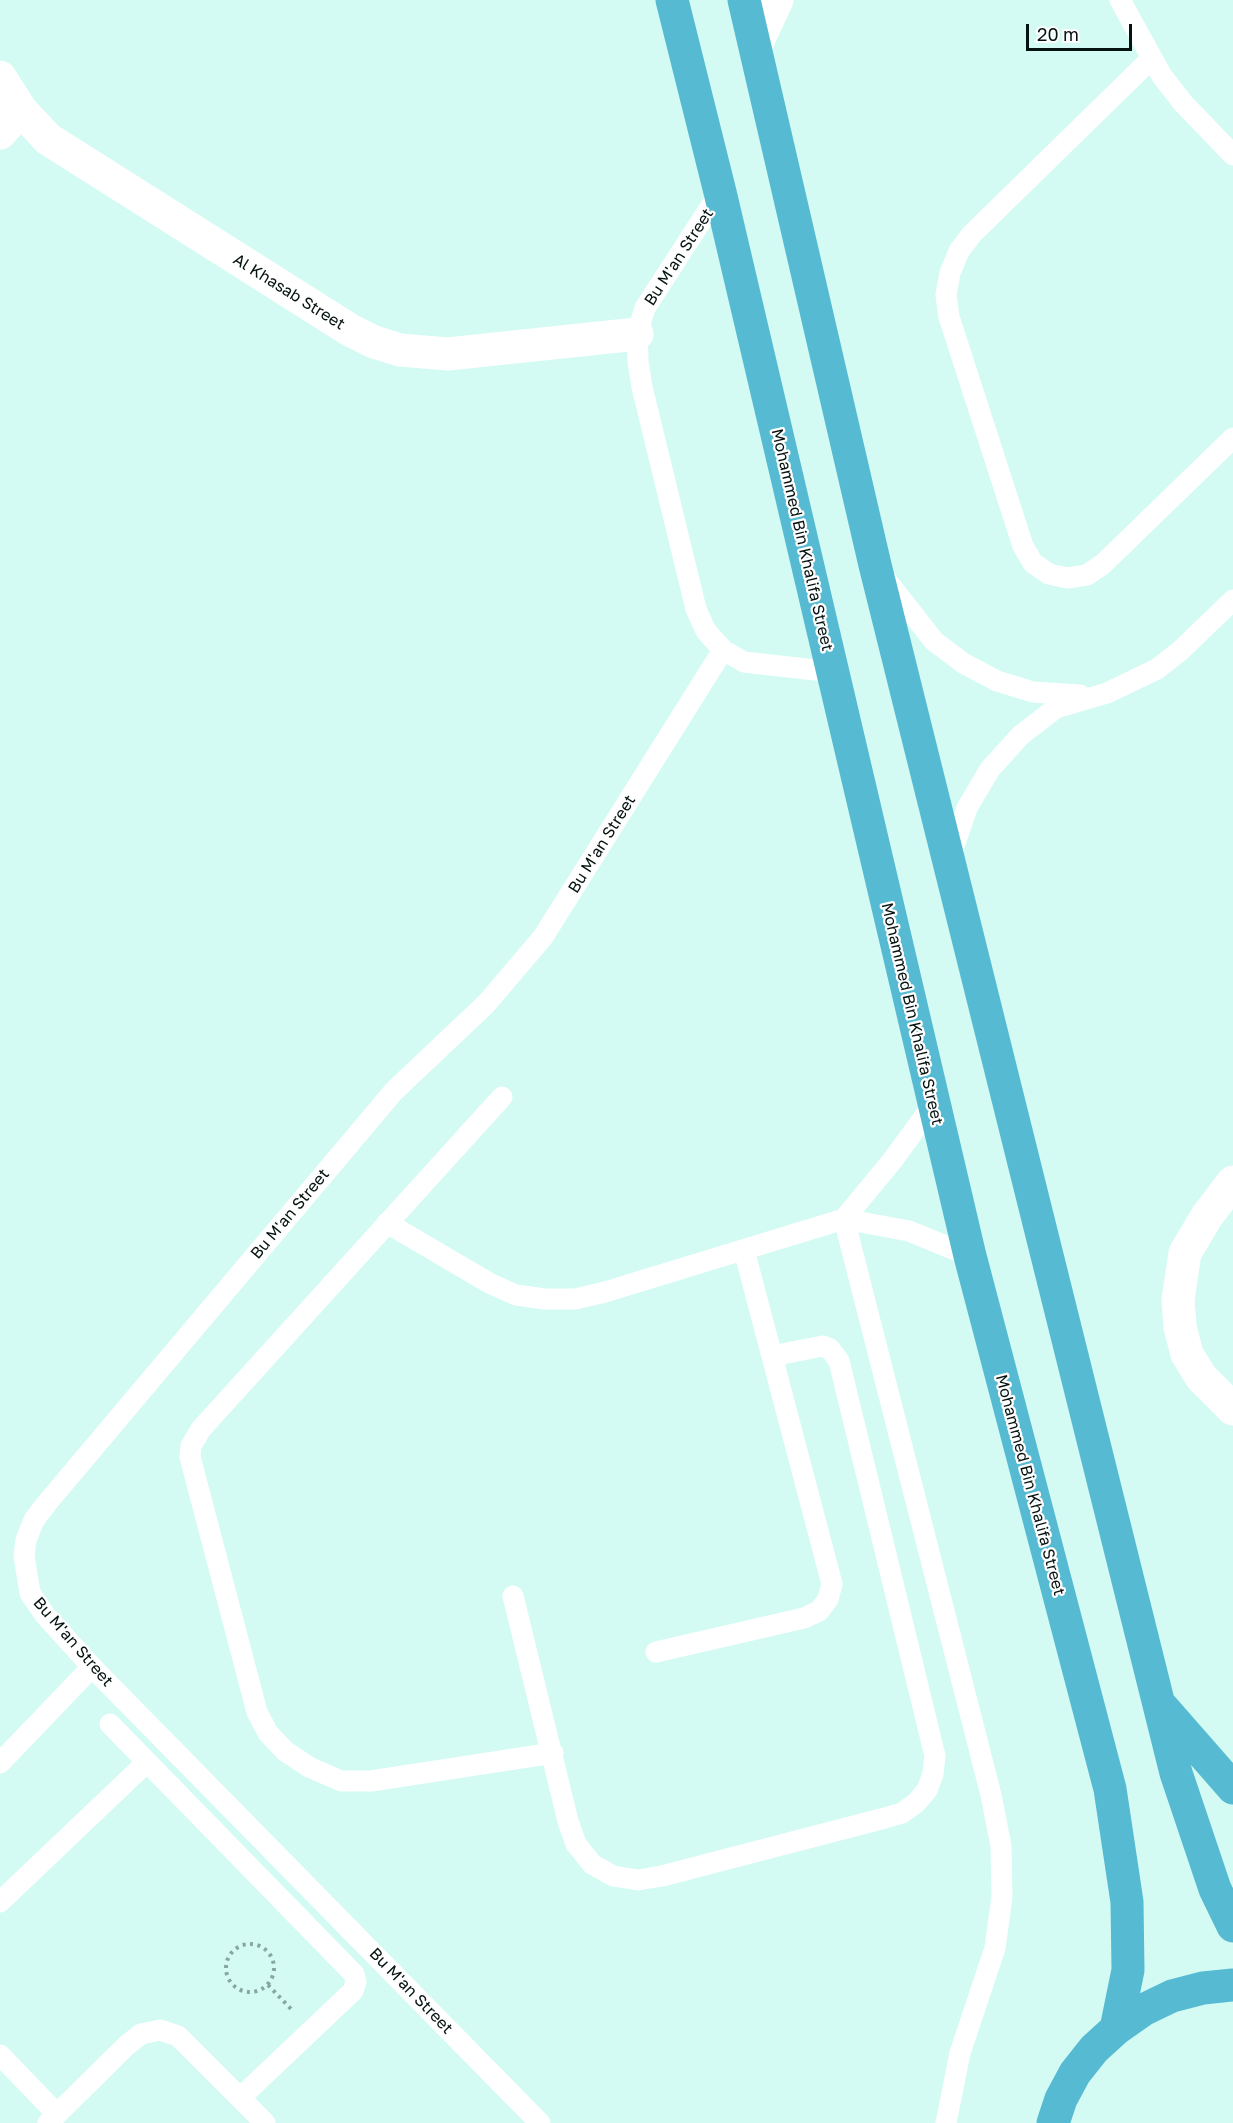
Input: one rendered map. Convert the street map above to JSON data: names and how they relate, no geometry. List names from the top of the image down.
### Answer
{
  "streets": {
    "highway": ["Mohammed Bin Khalifa Street"],
    "street": ["Al Khasab Street"],
    "lane": ["Bu M'an Street"]
  },
  "crossings": [
    ["Bu M'an Street", "Al Khasab Street"],
    ["Bu M'an Street", "Mohammed Bin Khalifa Street"]
  ],
  "scale_bar": "20 m"
}
